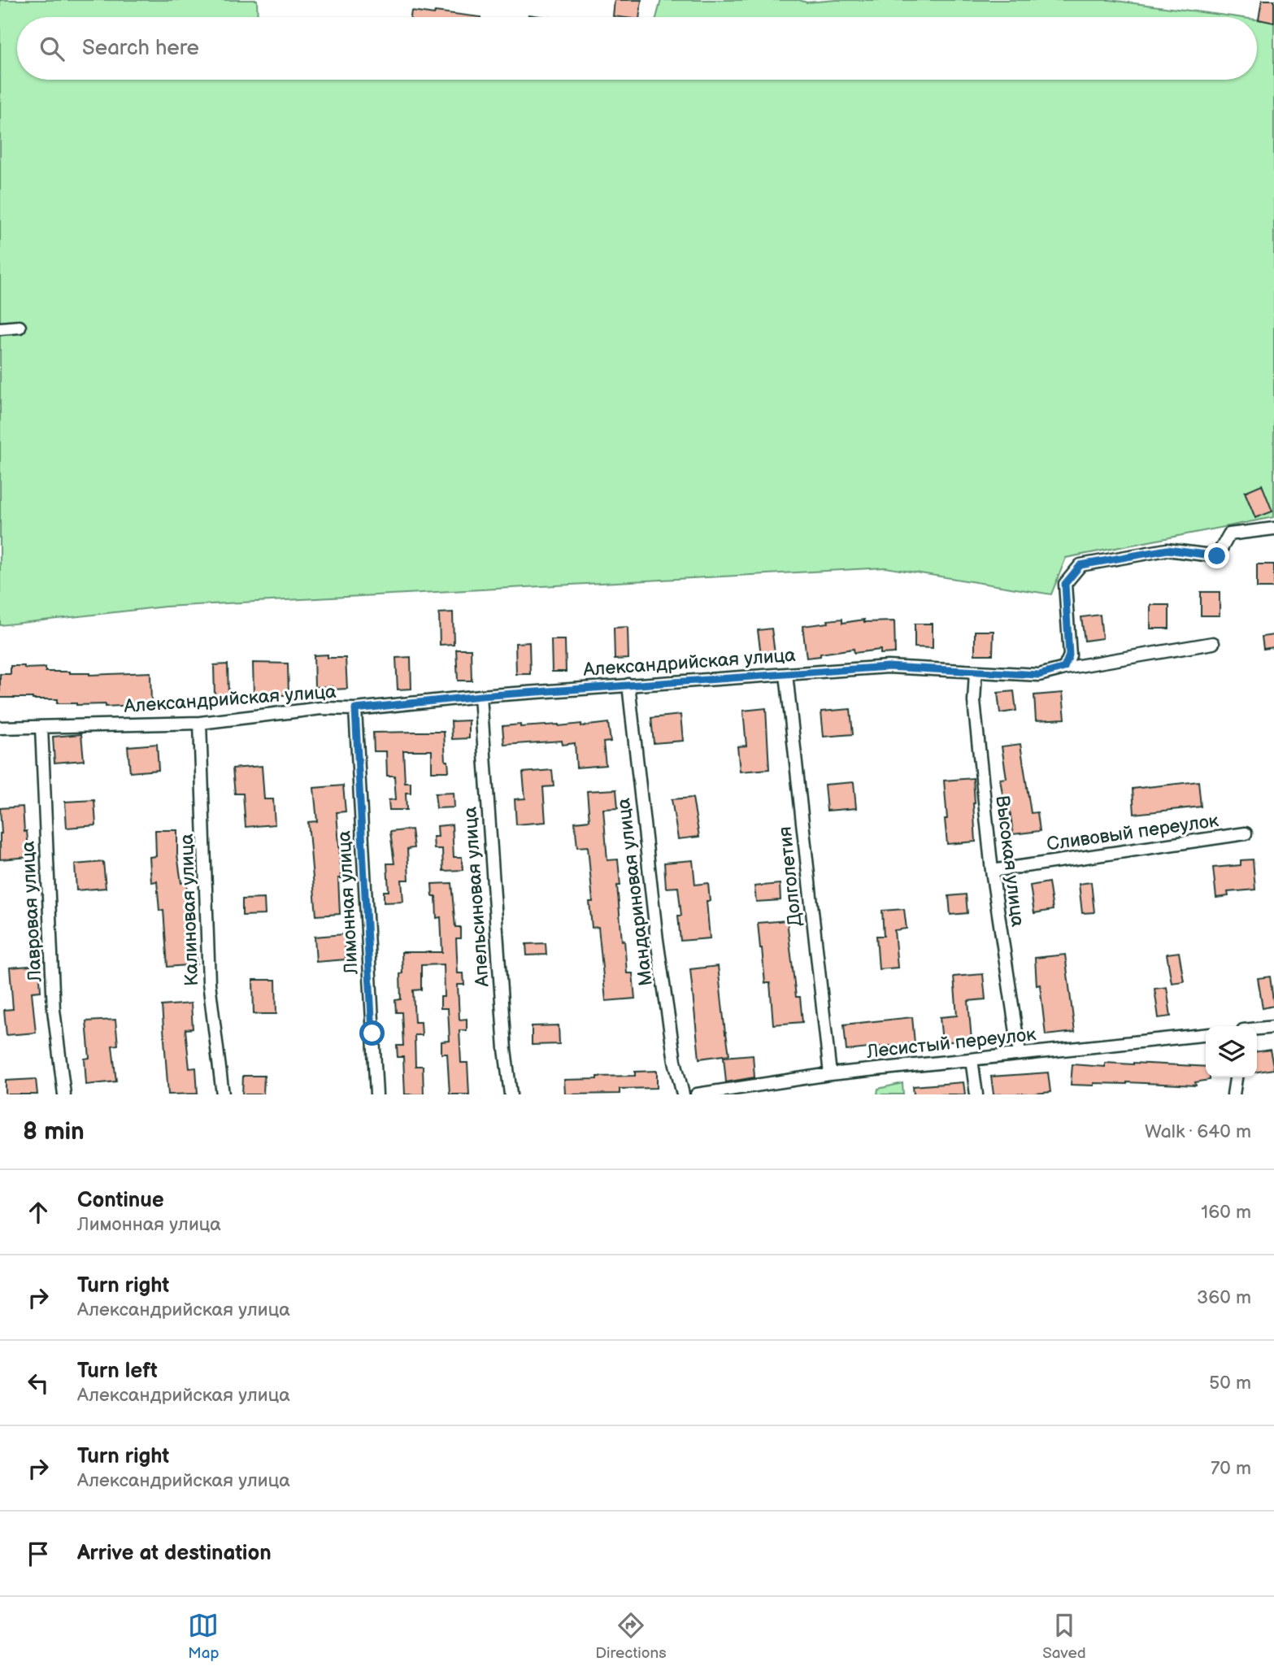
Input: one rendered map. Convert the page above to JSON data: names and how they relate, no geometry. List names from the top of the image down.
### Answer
{
  "streets": {
    "street": [
      "Александрийская улица",
      "Сливовый переулок",
      "Высокая улица",
      "Долголетия",
      "Мандариновая улица",
      "Апельсиновая улица",
      "Лимонная улица",
      "Калиновая улица",
      "Лавровая улица",
      "Лесистый переулок"
    ]
  },
  "crossings": [
    ["Александрийская улица", "Высокая улица"],
    ["Александрийская улица", "Долголетия"],
    ["Александрийская улица", "Мандариновая улица"],
    ["Александрийская улица", "Апельсиновая улица"],
    ["Александрийская улица", "Лимонная улица"],
    ["Александрийская улица", "Калиновая улица"],
    ["Александрийская улица", "Лавровая улица"],
    ["Сливовый переулок", "Высокая улица"],
    ["Высокая улица", "Лесистый переулок"],
    ["Долголетия", "Лесистый переулок"]
  ],
  "page": {
    "search": "Search here",
    "heading": ["8 min", "Walk · 640 m"],
    "list": [
      ["Continue", "Лимонная улица", "160 m"],
      ["Turn right", "Александрийская улица", "360 m"],
      ["Turn left", "Александрийская улица", "50 m"],
      ["Turn right", "Александрийская улица", "70 m"],
      "Arrive at destination"
    ],
    "nav": ["Map", "Directions", "Saved"]
  }
}
